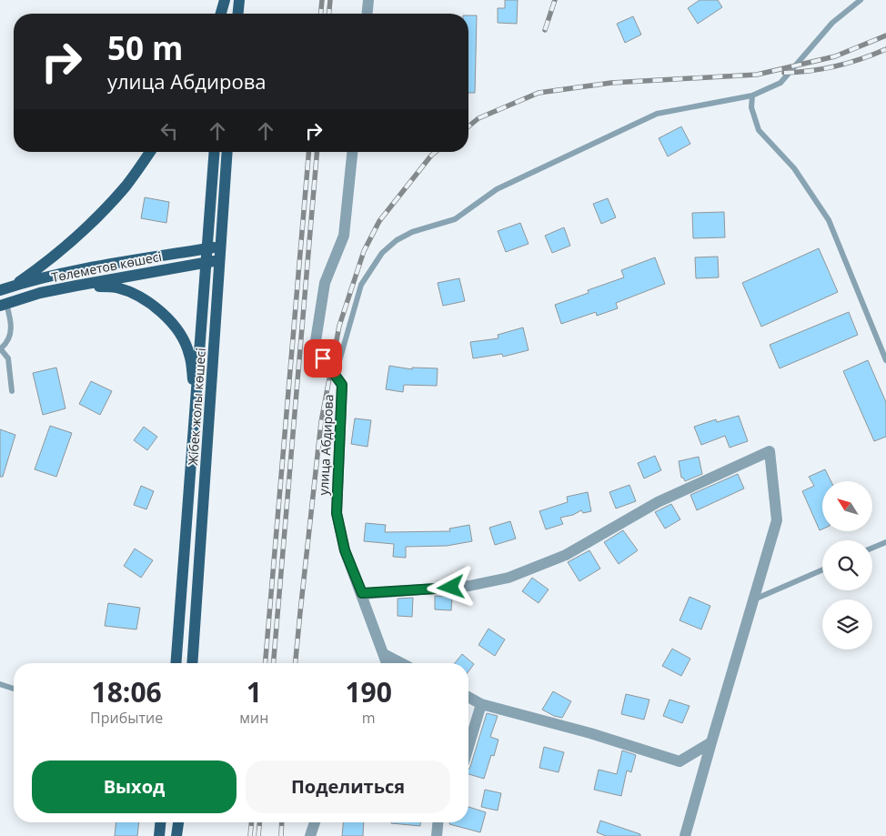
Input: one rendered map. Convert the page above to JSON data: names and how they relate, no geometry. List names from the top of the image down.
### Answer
{
  "streets": {
    "main road": ["Төлеметов көшесі", "Жібек жолы көшесі"],
    "street": ["улица Абдирова"]
  },
  "crossings": [
    ["Төлеметов көшесі", "Жібек жолы көшесі"]
  ],
  "north": "top left",
  "page": {
    "turn": ["50 m", "улица Абдирова"],
    "eta": [
      "18:06",
      "Прибытие",
      "1",
      "мин",
      "190",
      "m"
    ],
    "buttons": ["Выход", "Поделиться"]
  }
}
